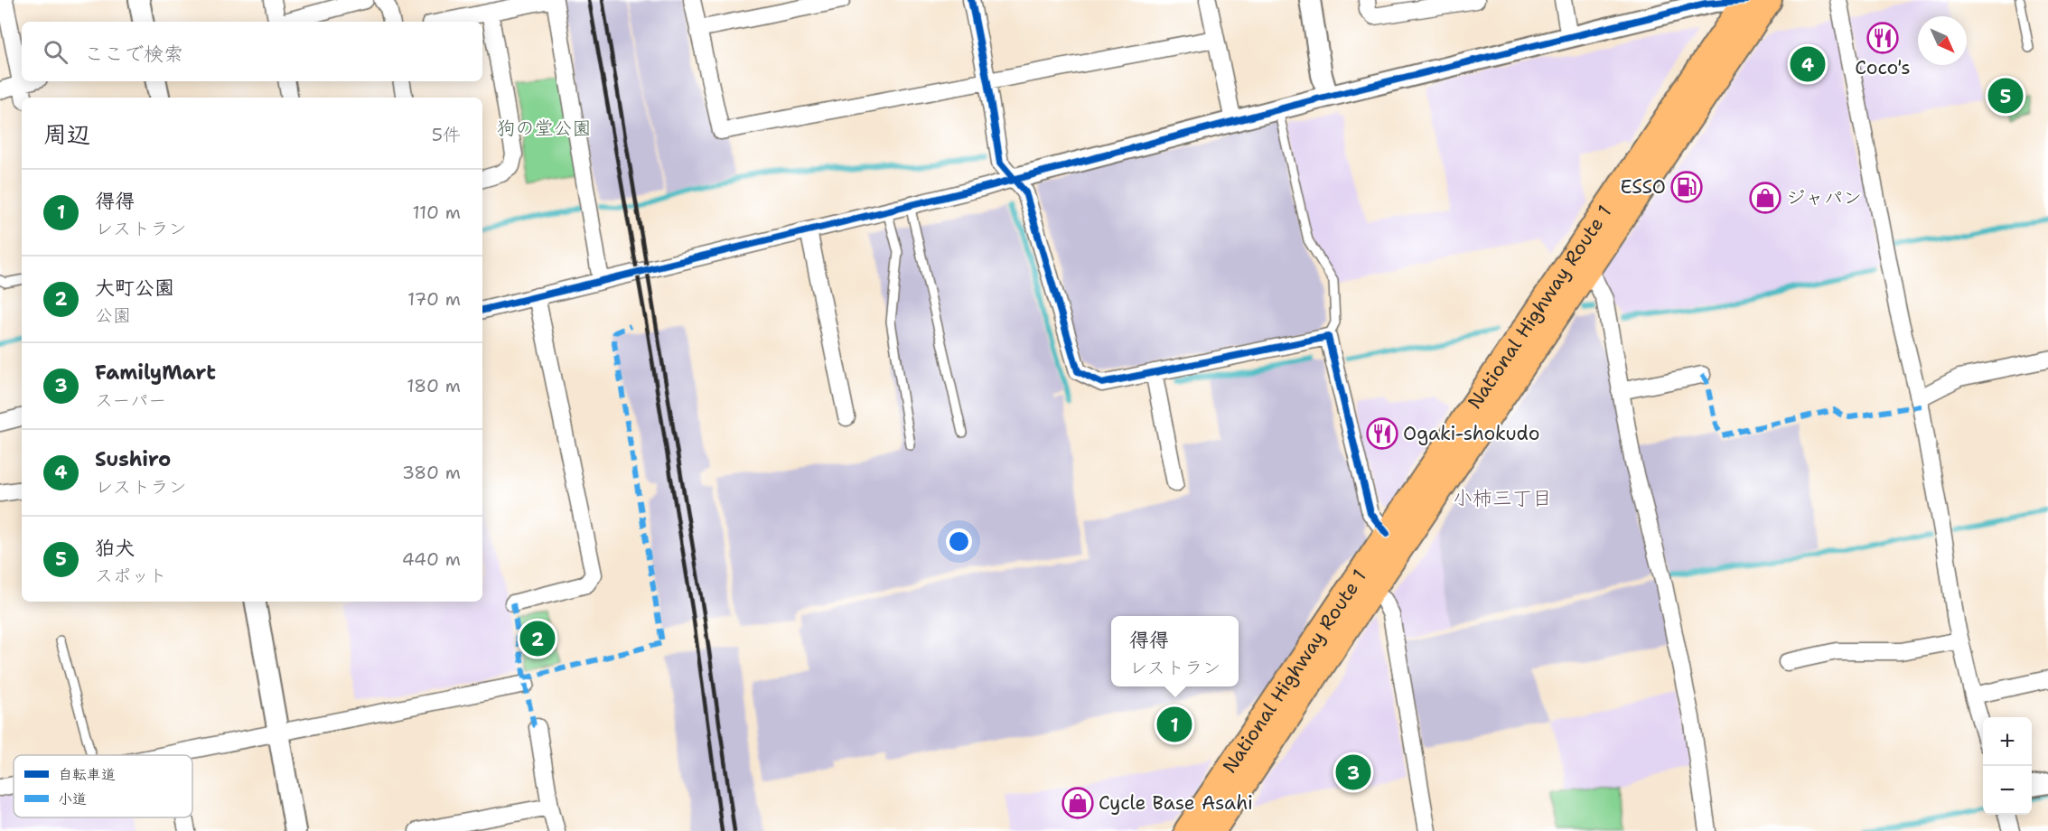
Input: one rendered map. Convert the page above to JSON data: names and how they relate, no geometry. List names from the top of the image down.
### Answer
{
  "streets": {
    "highway": ["National Highway Route 1"]
  },
  "districts": ["小柿三丁目"],
  "parks": ["狗の堂公園"],
  "places": {
    "restaurant": ["Coco's", "Ogaki-shokudo"],
    "fuel station": ["ESSO"],
    "shop": ["ジャパン", "Cycle Base Asahi"]
  },
  "legend": ["自転車道", "小道"],
  "north": "bottom right",
  "page": {
    "search": "ここで検索",
    "pins": [
      "4",
      "5",
      "2",
      "1",
      "3"
    ],
    "heading": ["周辺", "5件"],
    "list": [
      {
        "mark": "1",
        "name": "得得",
        "note": "レストラン",
        "value": "110 m"
      },
      {
        "mark": "2",
        "name": "大町公園",
        "note": "公園",
        "value": "170 m"
      },
      {
        "mark": "3",
        "name": "FamilyMart",
        "note": "スーパー",
        "value": "180 m"
      },
      {
        "mark": "4",
        "name": "Sushiro",
        "note": "レストラン",
        "value": "380 m"
      },
      {
        "mark": "5",
        "name": "狛犬",
        "note": "スポット",
        "value": "440 m"
      }
    ],
    "popup": ["得得", "レストラン"],
    "map_buttons": ["+", "−"]
  }
}
